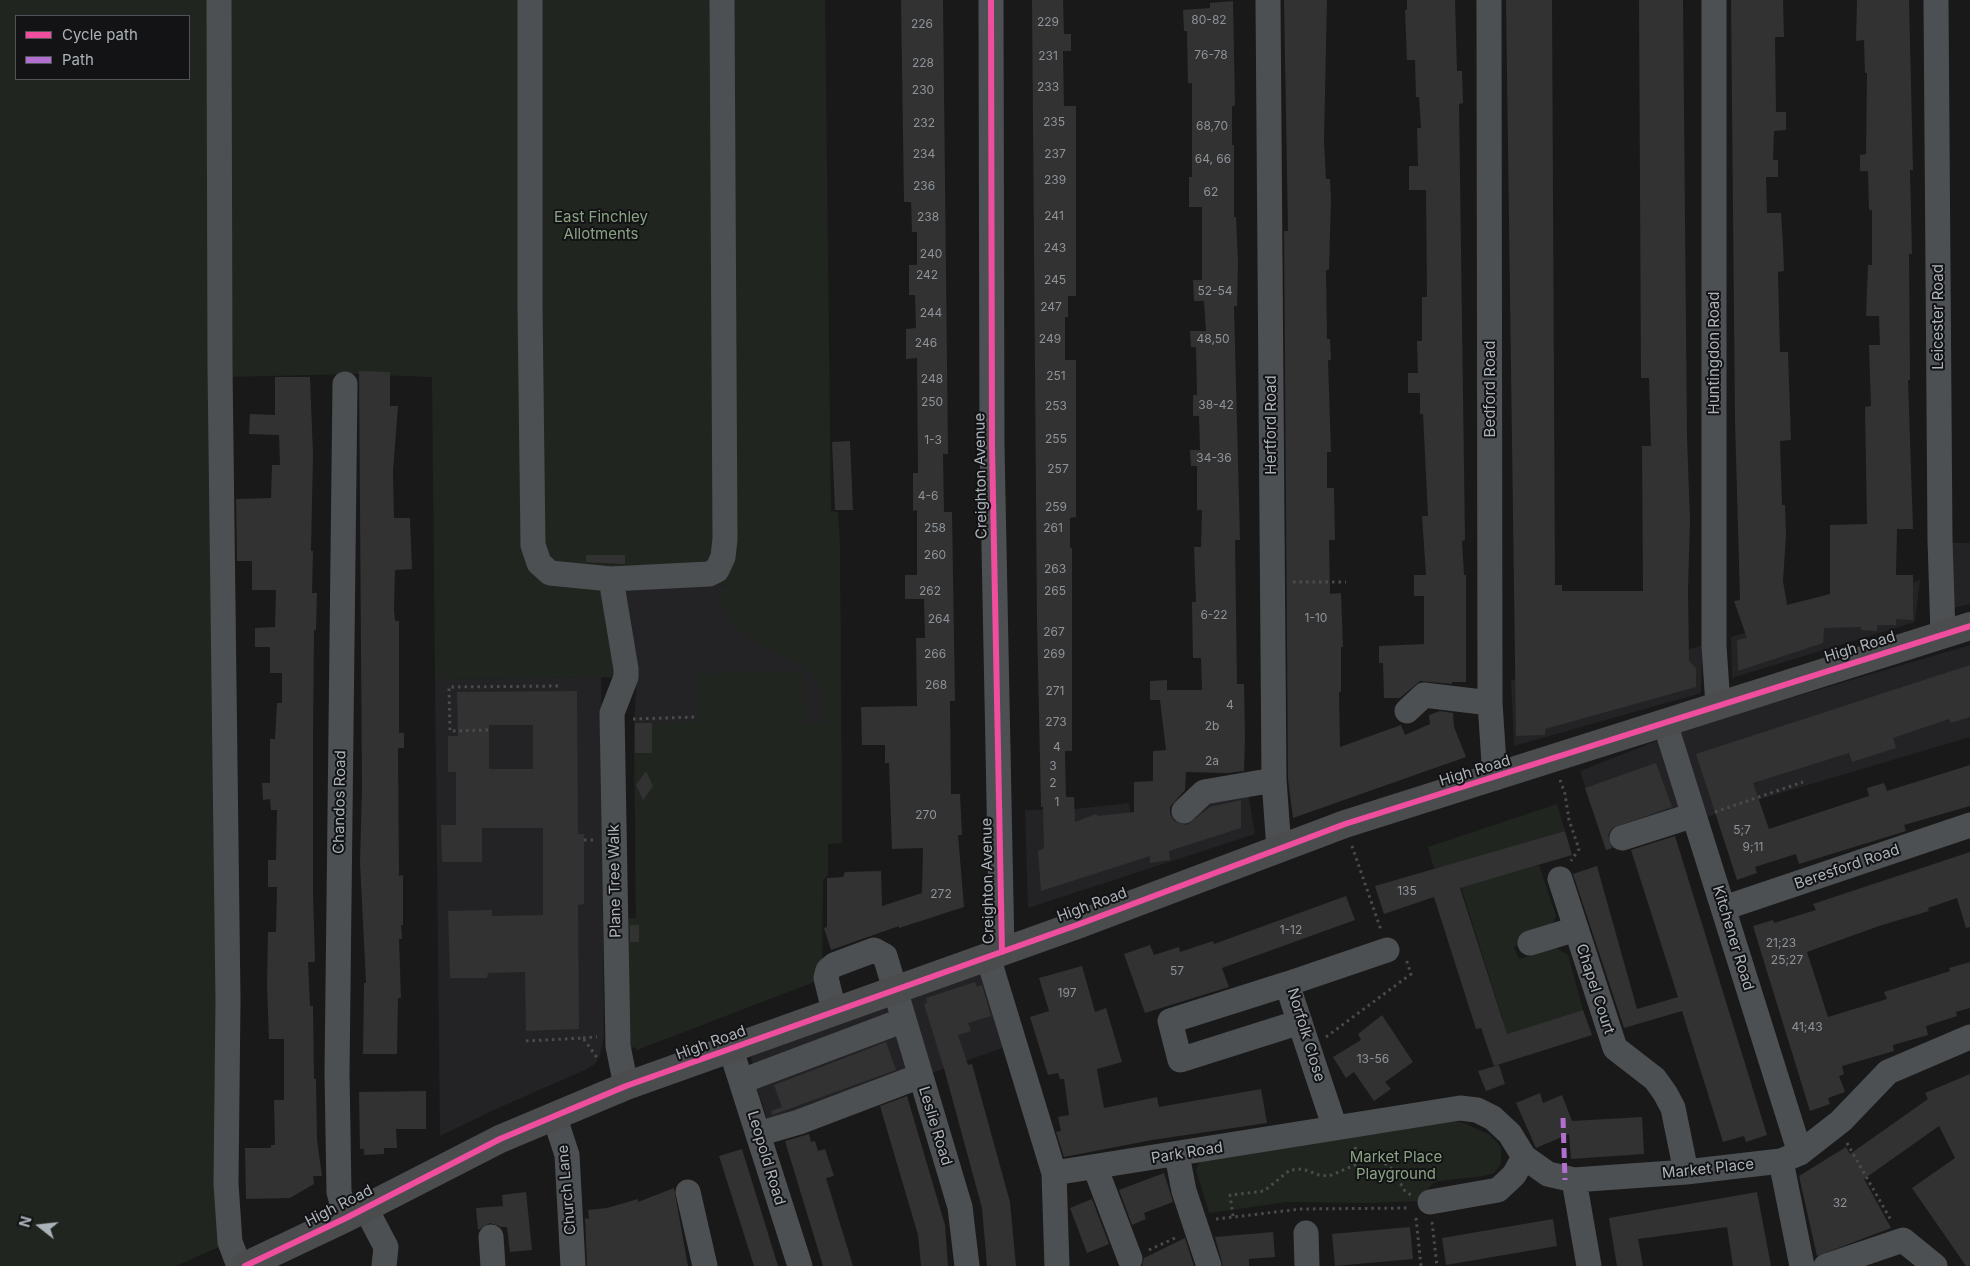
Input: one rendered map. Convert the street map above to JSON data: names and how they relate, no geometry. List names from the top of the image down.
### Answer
{
  "streets": {
    "main road": ["High Road"],
    "street": [
      "Leicester Road",
      "Huntingdon Road",
      "Bedford Road",
      "Hertford Road",
      "Creighton Avenue",
      "Chandos Road",
      "Beresford Road",
      "Plane Tree Walk",
      "Kitchener Road",
      "Chapel Court",
      "Norfolk Close",
      "Leslie Road",
      "Park Road",
      "Leopold Road",
      "Market Place",
      "Church Lane"
    ]
  },
  "crossings": [
    ["Leicester Road", "High Road"],
    ["Huntingdon Road", "High Road"],
    ["Bedford Road", "High Road"],
    ["Hertford Road", "High Road"],
    ["Creighton Avenue", "High Road"],
    ["High Road", "Chandos Road"],
    ["High Road", "Plane Tree Walk"],
    ["High Road", "Kitchener Road"],
    ["High Road", "Leslie Road"],
    ["High Road", "Leopold Road"],
    ["High Road", "Church Lane"],
    ["Beresford Road", "Kitchener Road"],
    ["Kitchener Road", "Market Place"],
    ["Chapel Court", "Market Place"],
    ["Norfolk Close", "Park Road"],
    ["Park Road", "Market Place"]
  ],
  "parks": ["East Finchley Allotments", "Market Place Playground"],
  "house_numbers": [
    "80-82",
    "229",
    "226",
    "76-78",
    "231",
    "228",
    "233",
    "230",
    "235",
    "232",
    "68,70",
    "234",
    "237",
    "64, 66",
    "239",
    "236",
    "62",
    "241",
    "238",
    "243",
    "240",
    "242",
    "245",
    "52-54",
    "247",
    "244",
    "249",
    "48,50",
    "246",
    "251",
    "248",
    "250",
    "38-42",
    "253",
    "255",
    "1-3",
    "34-36",
    "257",
    "4-6",
    "259",
    "258",
    "261",
    "260",
    "263",
    "262",
    "265",
    "6-22",
    "1-10",
    "264",
    "267",
    "266",
    "269",
    "268",
    "271",
    "4",
    "273",
    "2b",
    "4",
    "2a",
    "3",
    "2",
    "1",
    "270",
    "5;7",
    "9;11",
    "135",
    "272",
    "1-12",
    "21;23",
    "25;27",
    "57",
    "197",
    "41;43",
    "13-56",
    "32"
  ],
  "legend": ["Cycle path", "Path"],
  "north": "left"
}
